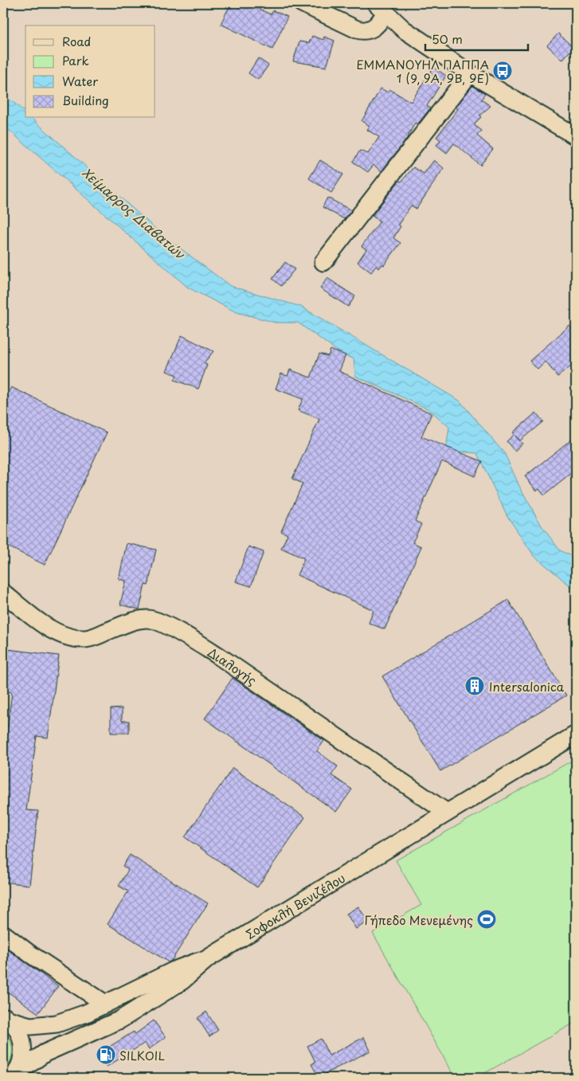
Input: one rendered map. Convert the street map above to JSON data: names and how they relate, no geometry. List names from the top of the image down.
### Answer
{
  "streets": {
    "street": ["Διαλογής", "Σοφοκλή Βενιζέλου"]
  },
  "crossings": [
    ["Διαλογής", "Σοφοκλή Βενιζέλου"]
  ],
  "water": ["Χείμαρρος Διαβατών"],
  "places": {
    "bus stop": ["ΕΜΜΑΝΟΥΗΛ ΠΑΠΠΑ 1 (9, 9Α, 9Β, 9Ε)"],
    "building": ["Intersalonica"],
    "sports": ["Γήπεδο Μενεμένης"],
    "fuel station": ["SILKOIL"]
  },
  "legend": [
    "Road",
    "Park",
    "Water",
    "Building"
  ],
  "scale_bar": "50 m"
}
